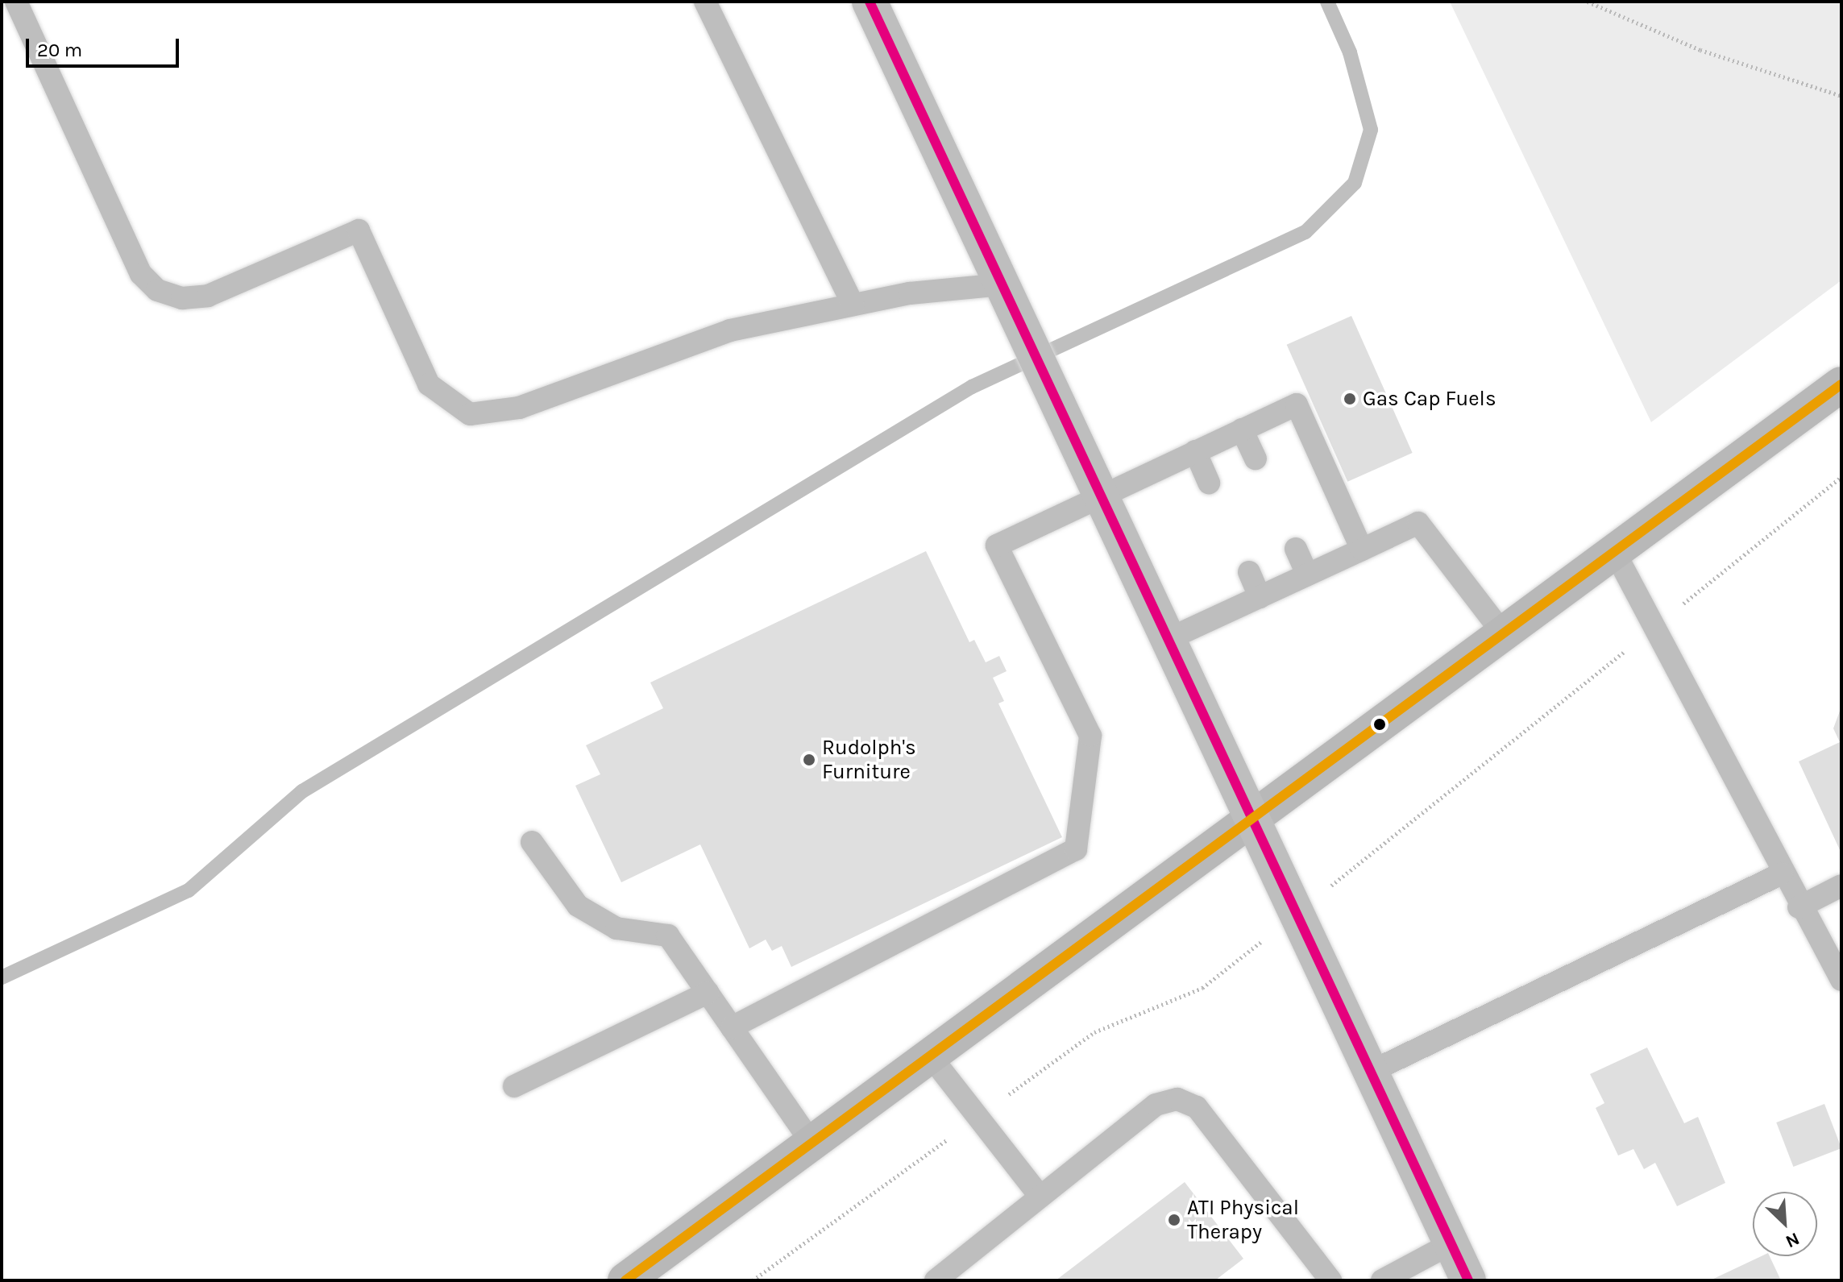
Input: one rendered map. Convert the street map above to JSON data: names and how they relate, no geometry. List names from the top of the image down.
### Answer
{
  "places": ["Gas Cap Fuels", "Rudolph's Furniture", "ATI Physical Therapy"],
  "scale_bar": "20 m",
  "north": "bottom right"
}
